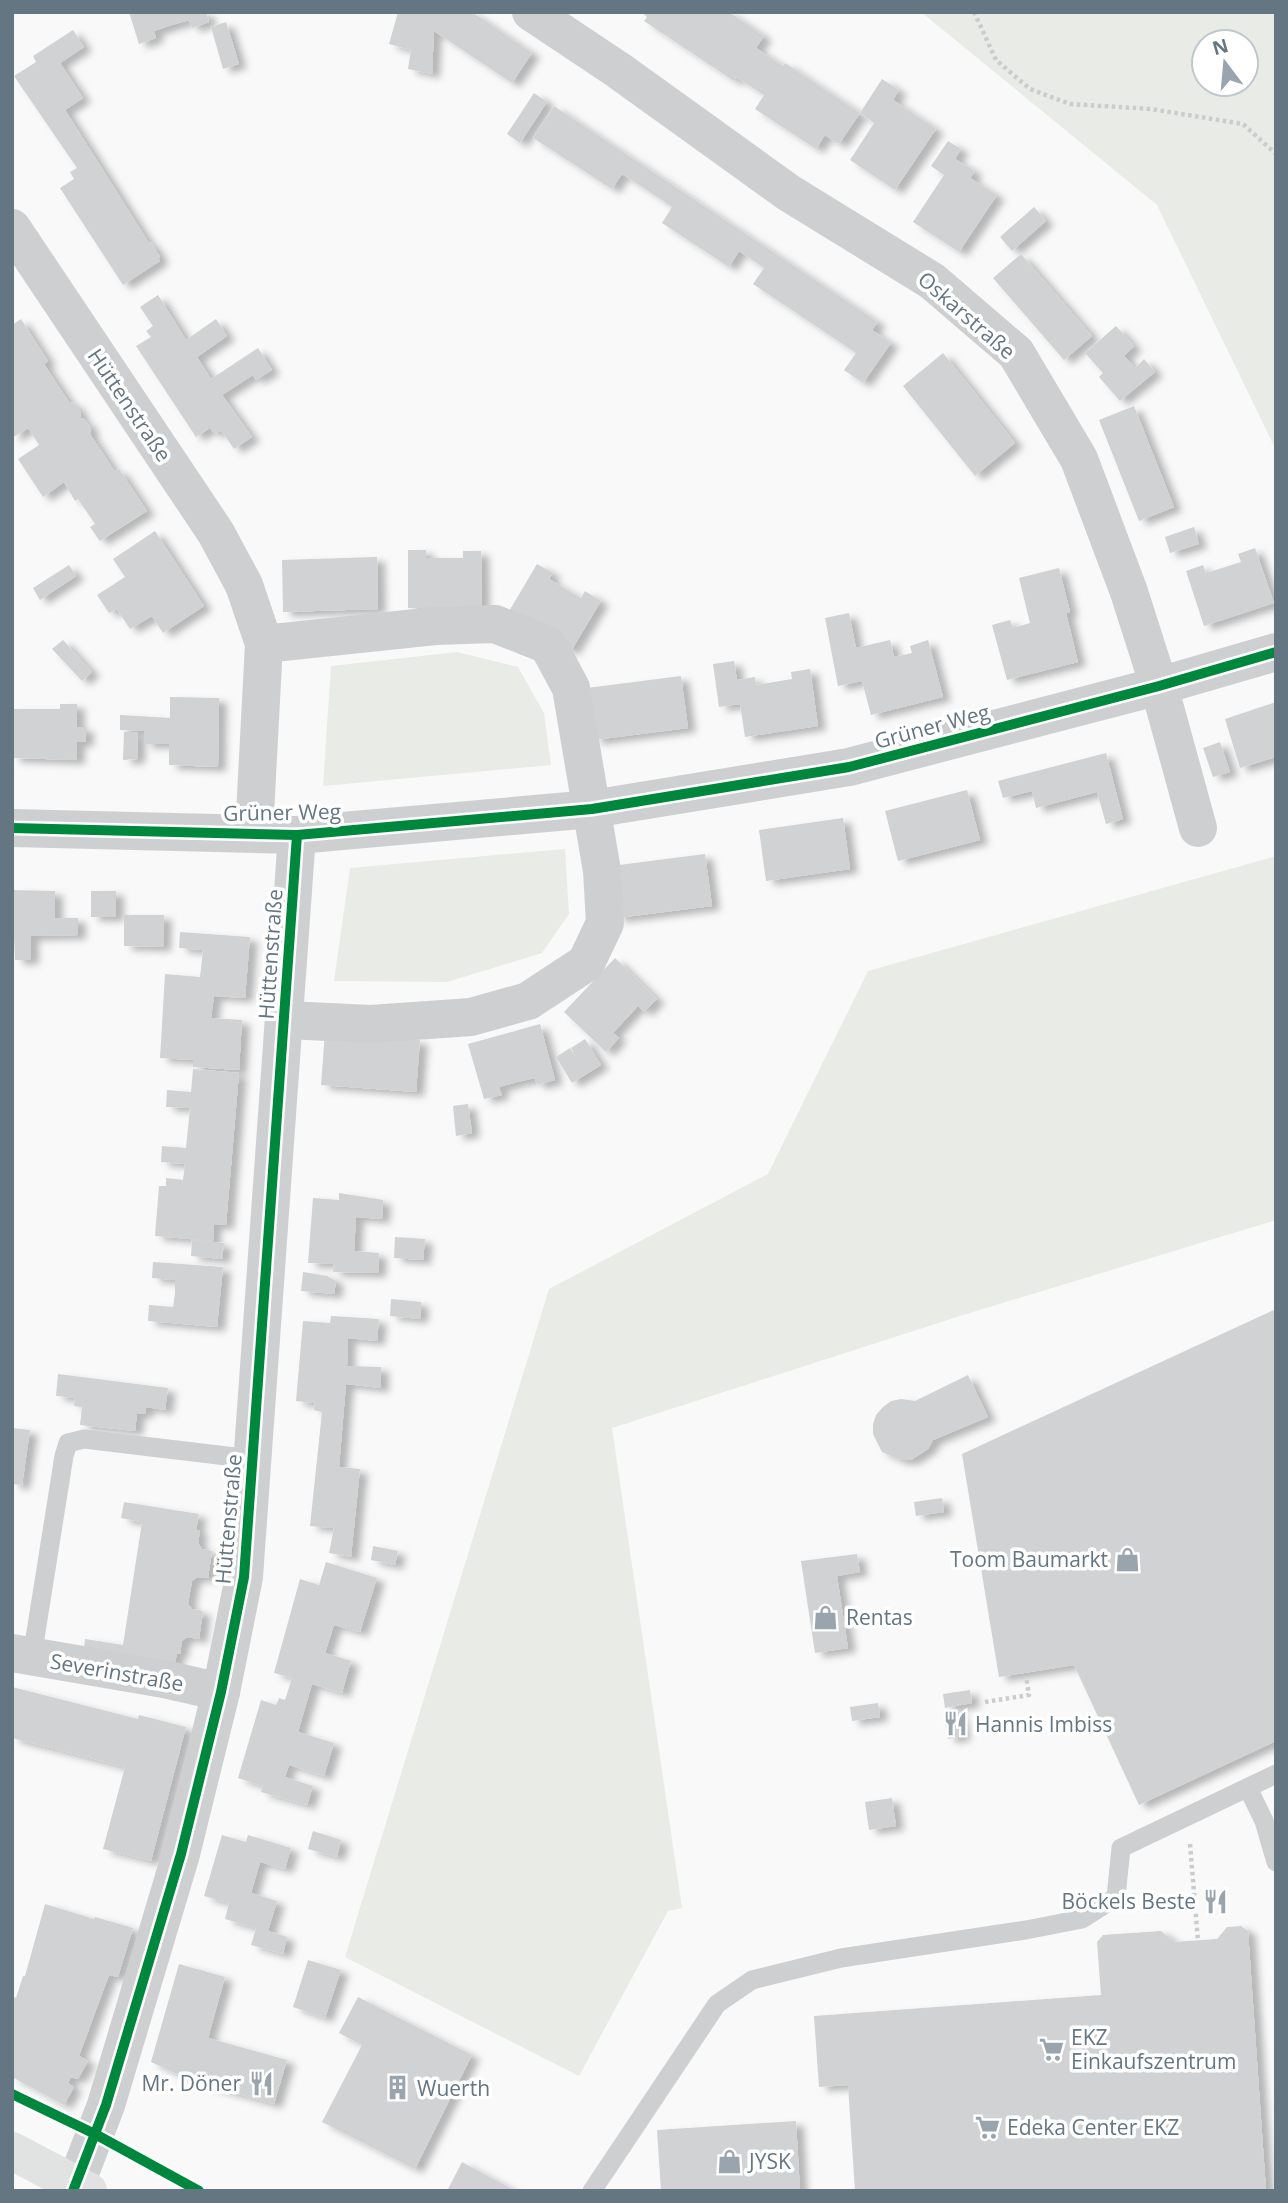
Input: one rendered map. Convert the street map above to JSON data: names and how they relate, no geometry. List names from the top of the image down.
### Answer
{
  "streets": {
    "street": [
      "Oskarstraße",
      "Hüttenstraße",
      "Grüner Weg",
      "Severinstraße"
    ]
  },
  "crossings": [
    ["Oskarstraße", "Grüner Weg"],
    ["Hüttenstraße", "Grüner Weg"],
    ["Hüttenstraße", "Severinstraße"]
  ],
  "places": {
    "shop": ["Toom Baumarkt", "Rentas", "JYSK"],
    "restaurant": ["Hannis Imbiss", "Böckels Beste", "Mr. Döner"],
    "supermarket": ["EKZ Einkaufszentrum", "Edeka Center EKZ"],
    "building": ["Wuerth"]
  },
  "north": "top"
}
